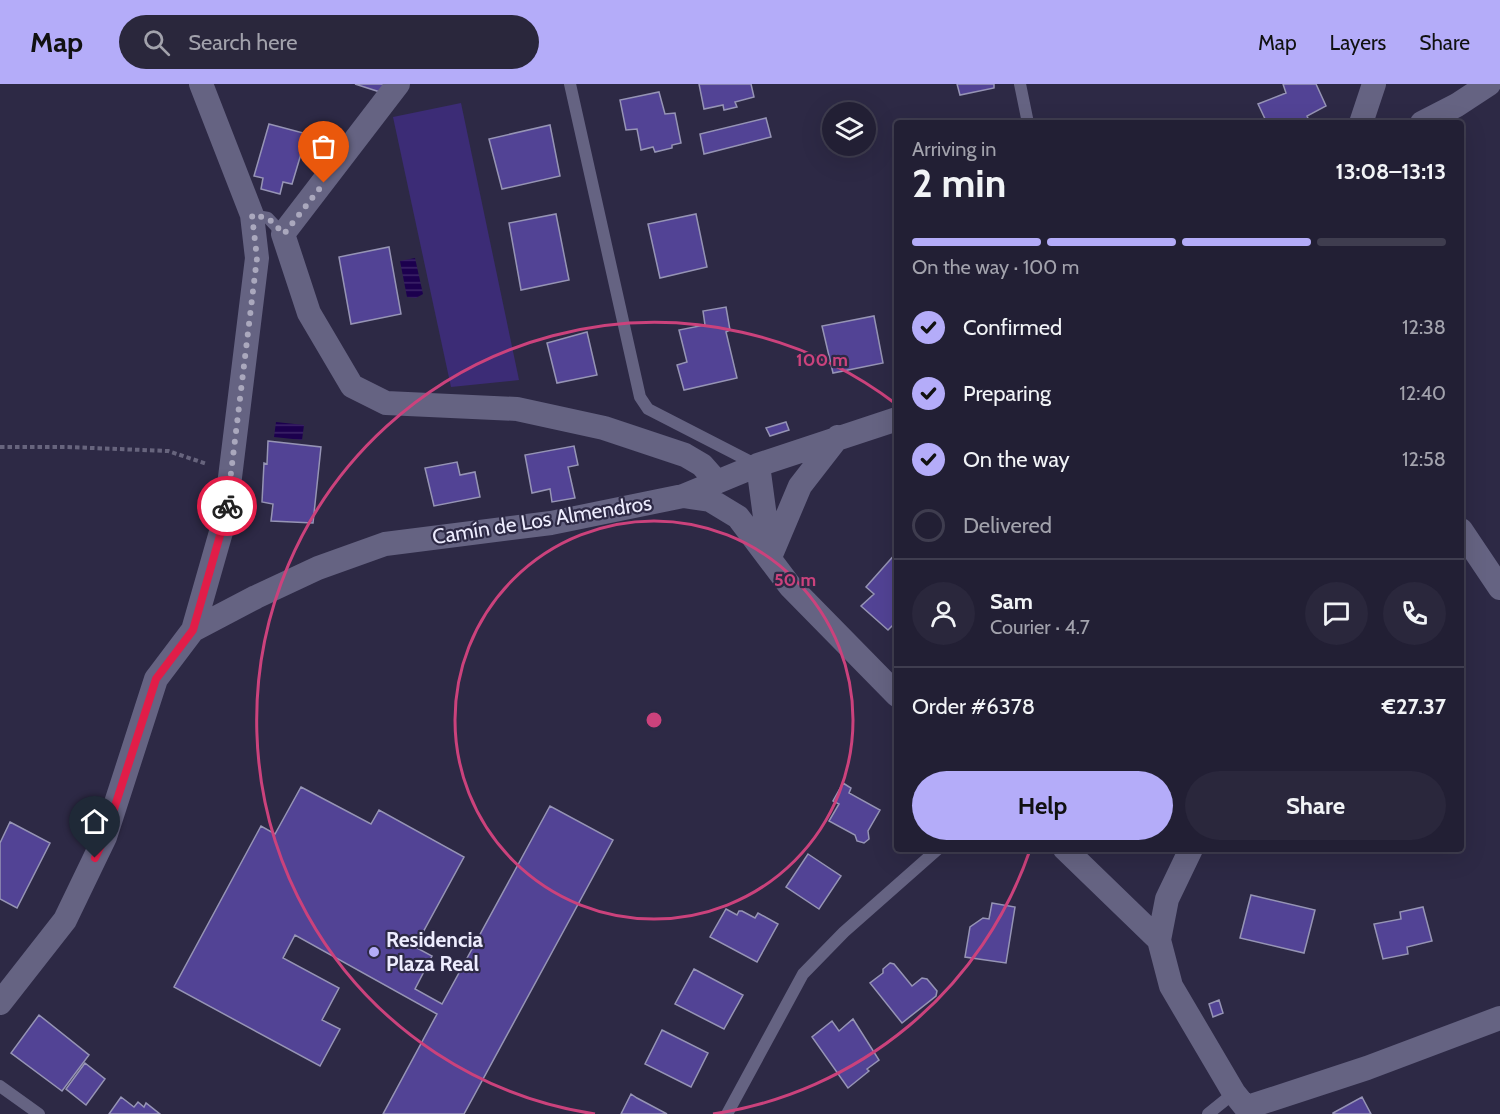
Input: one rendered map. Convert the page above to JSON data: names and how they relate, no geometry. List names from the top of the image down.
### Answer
{
  "streets": {
    "street": ["Camín de Los Almendros"]
  },
  "places": ["Residencia Plaza Real"],
  "page": {
    "header": "Map",
    "search": "Search here",
    "nav": ["Map", "Layers", "Share"],
    "heading": ["2 min", "Arriving in", "13:08–13:13"],
    "panel": [
      "Sam",
      "Courier · 4.7",
      "Order #6378",
      "€27.37"
    ],
    "bar": "On the way · 100 m",
    "list": [
      ["Confirmed", "12:38"],
      ["Preparing", "12:40"],
      ["On the way", "12:58"],
      "Delivered"
    ],
    "buttons": ["Help", "Share"]
  },
  "rings": ["100 m", "50 m"]
}
